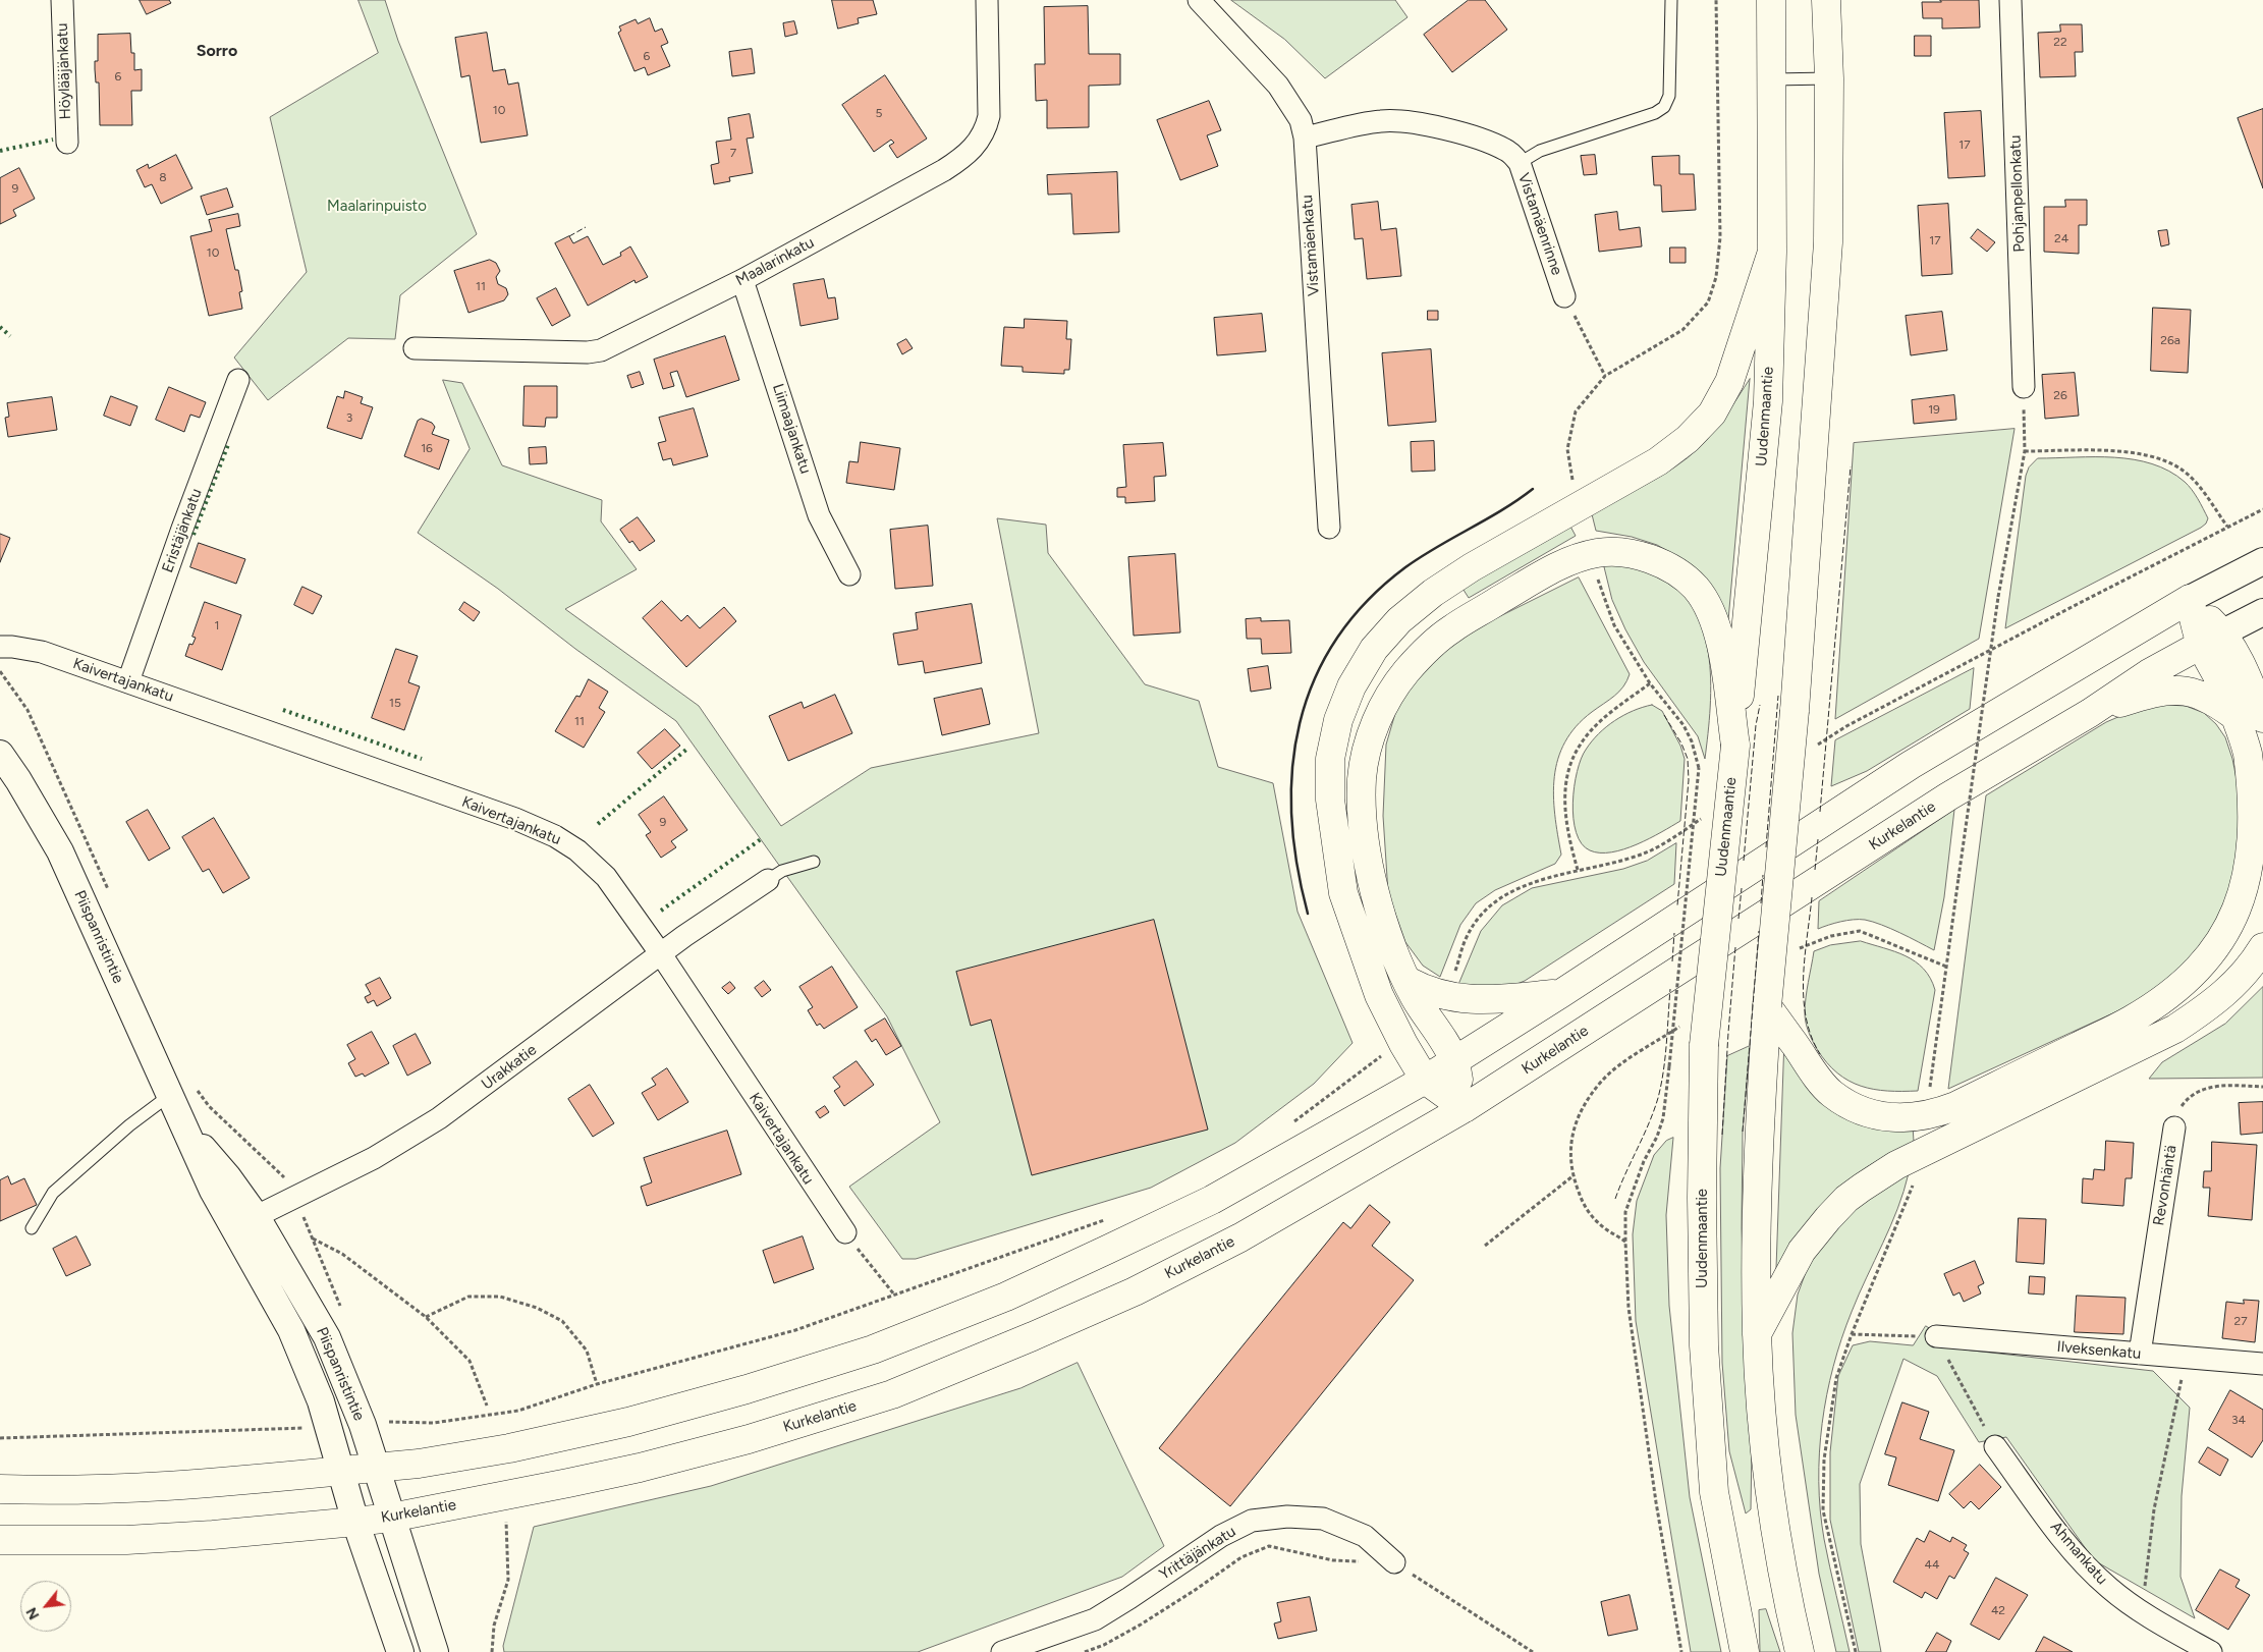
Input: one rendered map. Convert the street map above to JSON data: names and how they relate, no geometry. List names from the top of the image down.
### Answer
{
  "streets": {
    "main road": ["Uudenmaantie", "Kurkelantie"],
    "street": [
      "Höylääjänkatu",
      "Pohjanpellonkatu",
      "Vistamäenrinne",
      "Vistamäenkatu",
      "Maalarinkatu",
      "Liimaajankatu",
      "Eristäjänkatu",
      "Kaivertajankatu",
      "Piispanristintie",
      "Urakkatie",
      "Revonhäntä",
      "Ilveksenkatu",
      "Yrittäjänkatu",
      "Ahmankatu"
    ]
  },
  "crossings": [
    ["Vistamäenrinne", "Vistamäenkatu"],
    ["Maalarinkatu", "Liimaajankatu"],
    ["Eristäjänkatu", "Kaivertajankatu"],
    ["Kaivertajankatu", "Urakkatie"],
    ["Kurkelantie", "Piispanristintie"],
    ["Piispanristintie", "Urakkatie"],
    ["Revonhäntä", "Ilveksenkatu"]
  ],
  "districts": ["Sorro"],
  "parks": ["Maalarinpuisto"],
  "house_numbers": [
    "22",
    "6",
    "6",
    "10",
    "5",
    "17",
    "7",
    "8",
    "9",
    "24",
    "17",
    "10",
    "11",
    "26a",
    "26",
    "19",
    "3",
    "16",
    "1",
    "15",
    "11",
    "9",
    "27",
    "34",
    "44",
    "42"
  ],
  "north": "bottom left"
}
